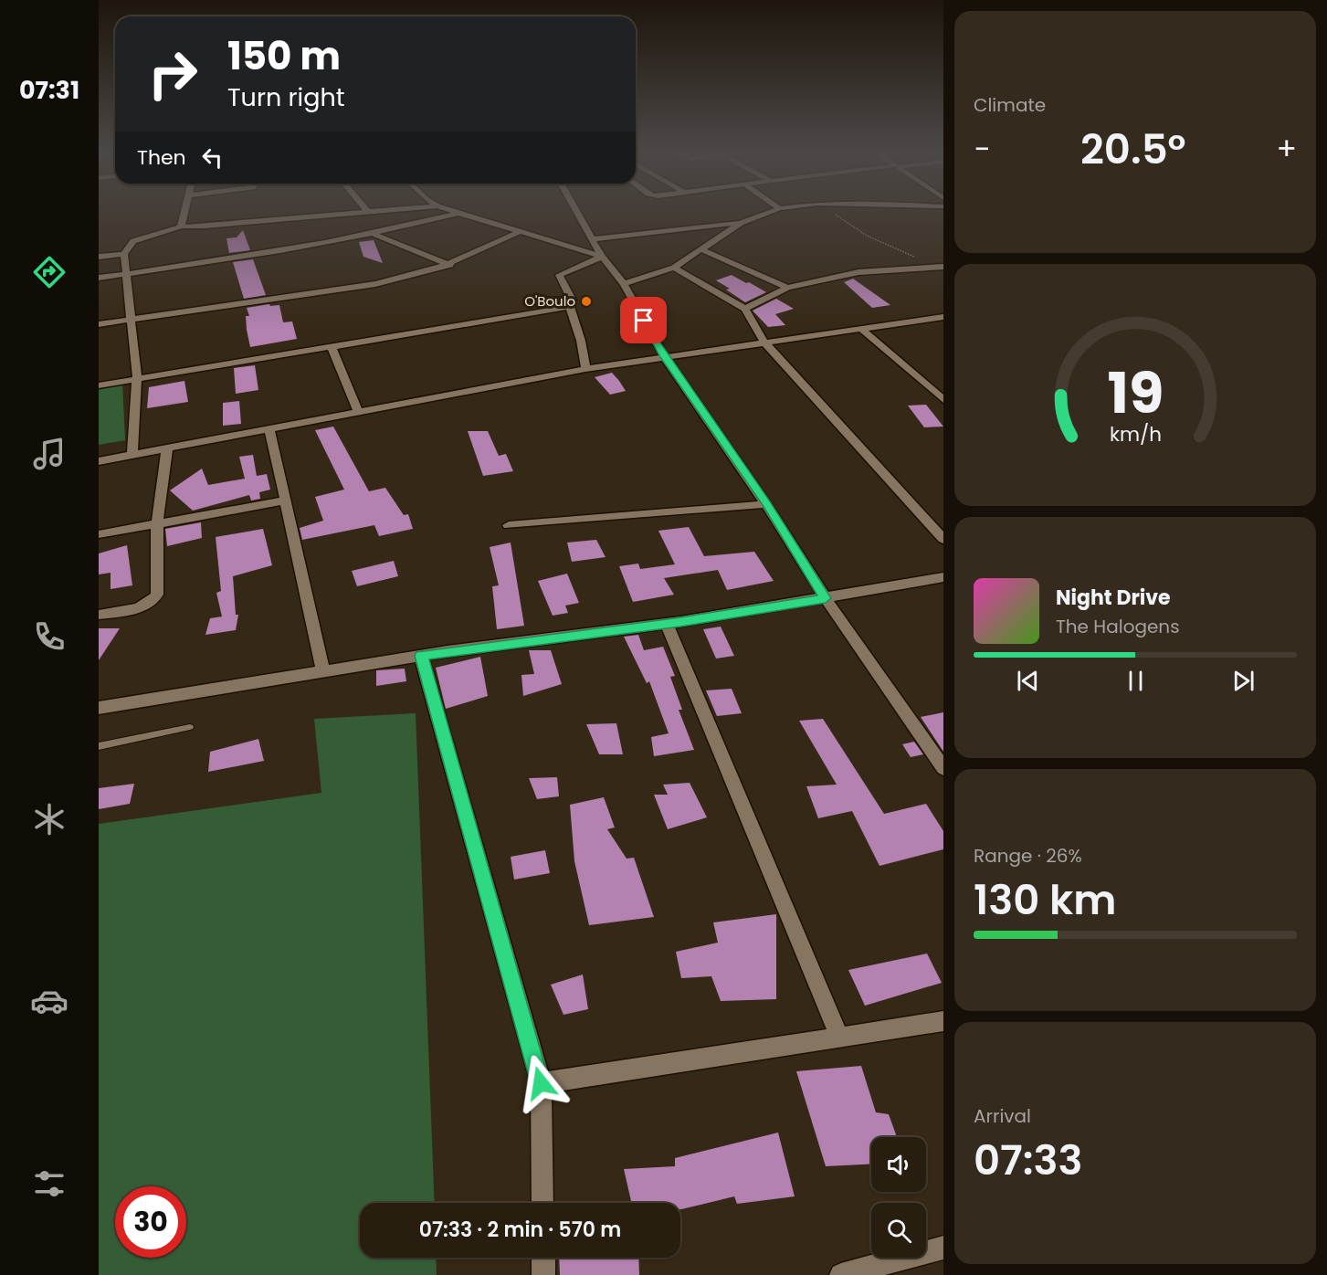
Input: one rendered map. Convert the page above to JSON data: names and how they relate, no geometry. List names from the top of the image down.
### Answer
{
  "places": ["O'Boulo"],
  "page": {
    "tabs": "07:31",
    "tile": [
      "Climate",
      ["Range · 26%", "130 km"],
      ["Arrival", "07:33"]
    ],
    "turn": ["150 m", "Turn right"],
    "heat": ["−", "20.5°", "+"],
    "then": "Then",
    "song": ["Night Drive", "The Halogens"],
    "limit": "30",
    "trip": "07:33 · 2 min · 570 m",
    "gauge": ["19", "km/h"]
  }
}
